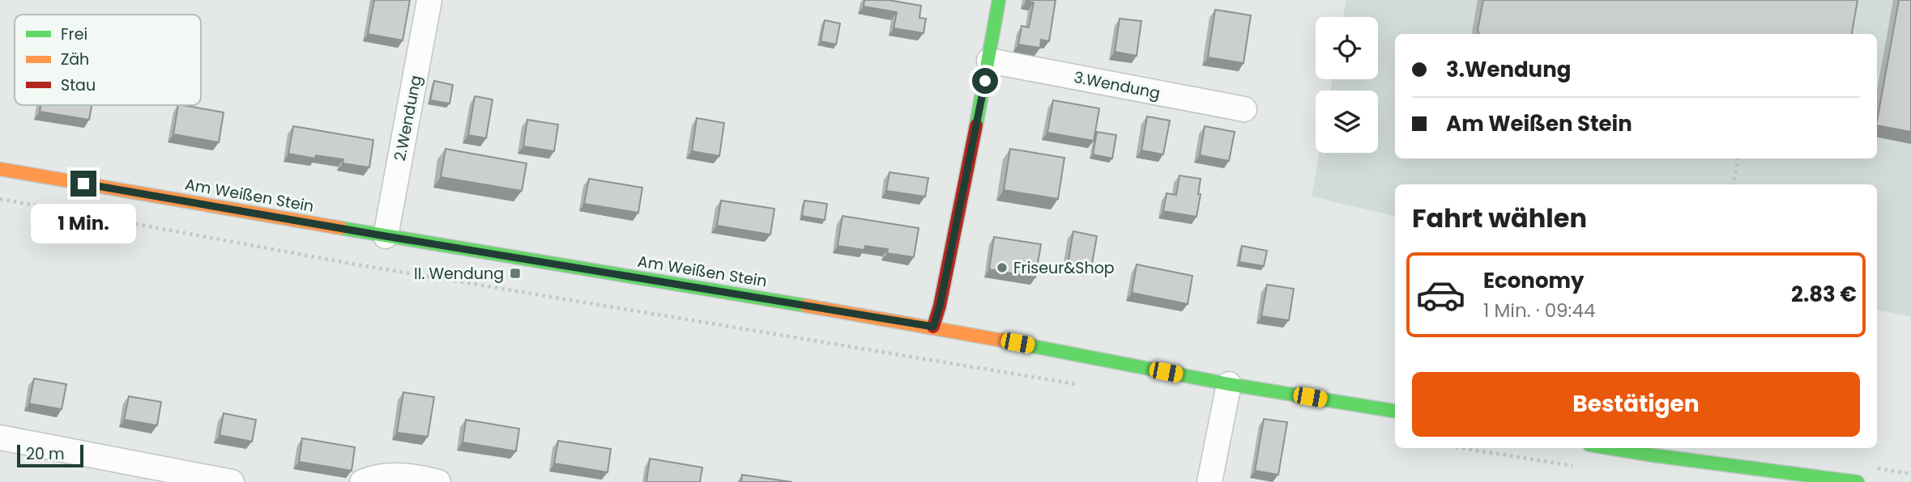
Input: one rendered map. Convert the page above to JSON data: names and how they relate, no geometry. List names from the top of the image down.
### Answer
{
  "streets": {
    "street": ["3.Wendung", "2.Wendung", "Am Weißen Stein"]
  },
  "crossings": [
    ["2.Wendung", "Am Weißen Stein"]
  ],
  "places": {
    "other": ["Friseur&Shop"],
    "transit": ["II. Wendung"]
  },
  "legend": ["Frei", "Zäh", "Stau"],
  "scale_bar": "20 m",
  "page": {
    "banner": ["3.Wendung", "Am Weißen Stein"],
    "heading": "Fahrt wählen",
    "bubble": "1 Min.",
    "list": [
      {
        "name": "Economy",
        "note": "1 Min. · 09:44",
        "value": "2.83 €"
      }
    ],
    "buttons": "Bestätigen",
    "scale": "20 m"
  }
}
